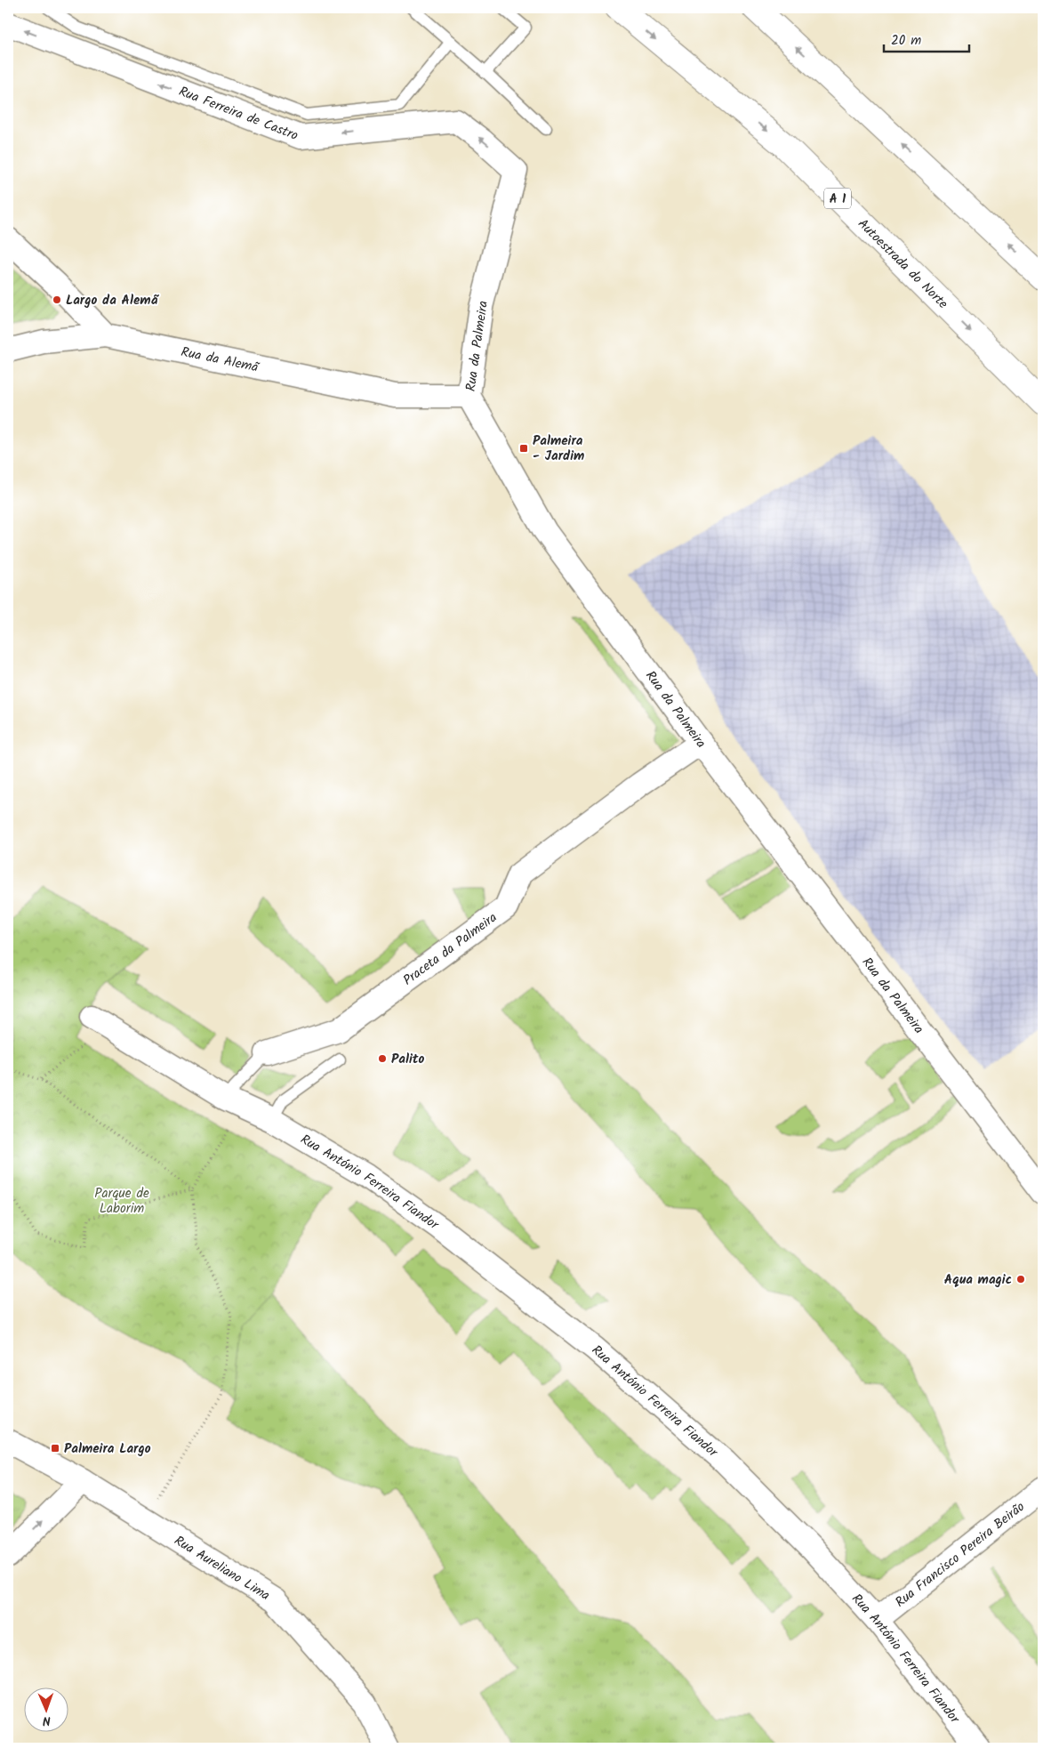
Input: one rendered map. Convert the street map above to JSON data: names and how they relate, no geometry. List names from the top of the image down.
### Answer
{
  "streets": {
    "highway": ["A 1", "Autoestrada do Norte"],
    "street": [
      "Rua Ferreira de Castro",
      "Rua da Palmeira",
      "Rua da Alemã",
      "Praceta da Palmeira",
      "Rua António Ferreira Fiandor",
      "Rua Francisco Pereira Beirão",
      "Rua Aureliano Lima"
    ]
  },
  "crossings": [
    ["Rua Ferreira de Castro", "Rua da Palmeira"],
    ["Rua da Palmeira", "Rua da Alemã"],
    ["Rua da Palmeira", "Praceta da Palmeira"],
    ["Praceta da Palmeira", "Rua António Ferreira Fiandor"],
    ["Rua António Ferreira Fiandor", "Rua Francisco Pereira Beirão"]
  ],
  "one_way": ["Rua Ferreira de Castro"],
  "parks": ["Parque de Laborim"],
  "places": {
    "other": ["Largo da Alemã", "Palito", "Aqua magic"],
    "transit": ["Palmeira - Jardim", "Palmeira Largo"]
  },
  "scale_bar": "20 m",
  "north": "bottom"
}
